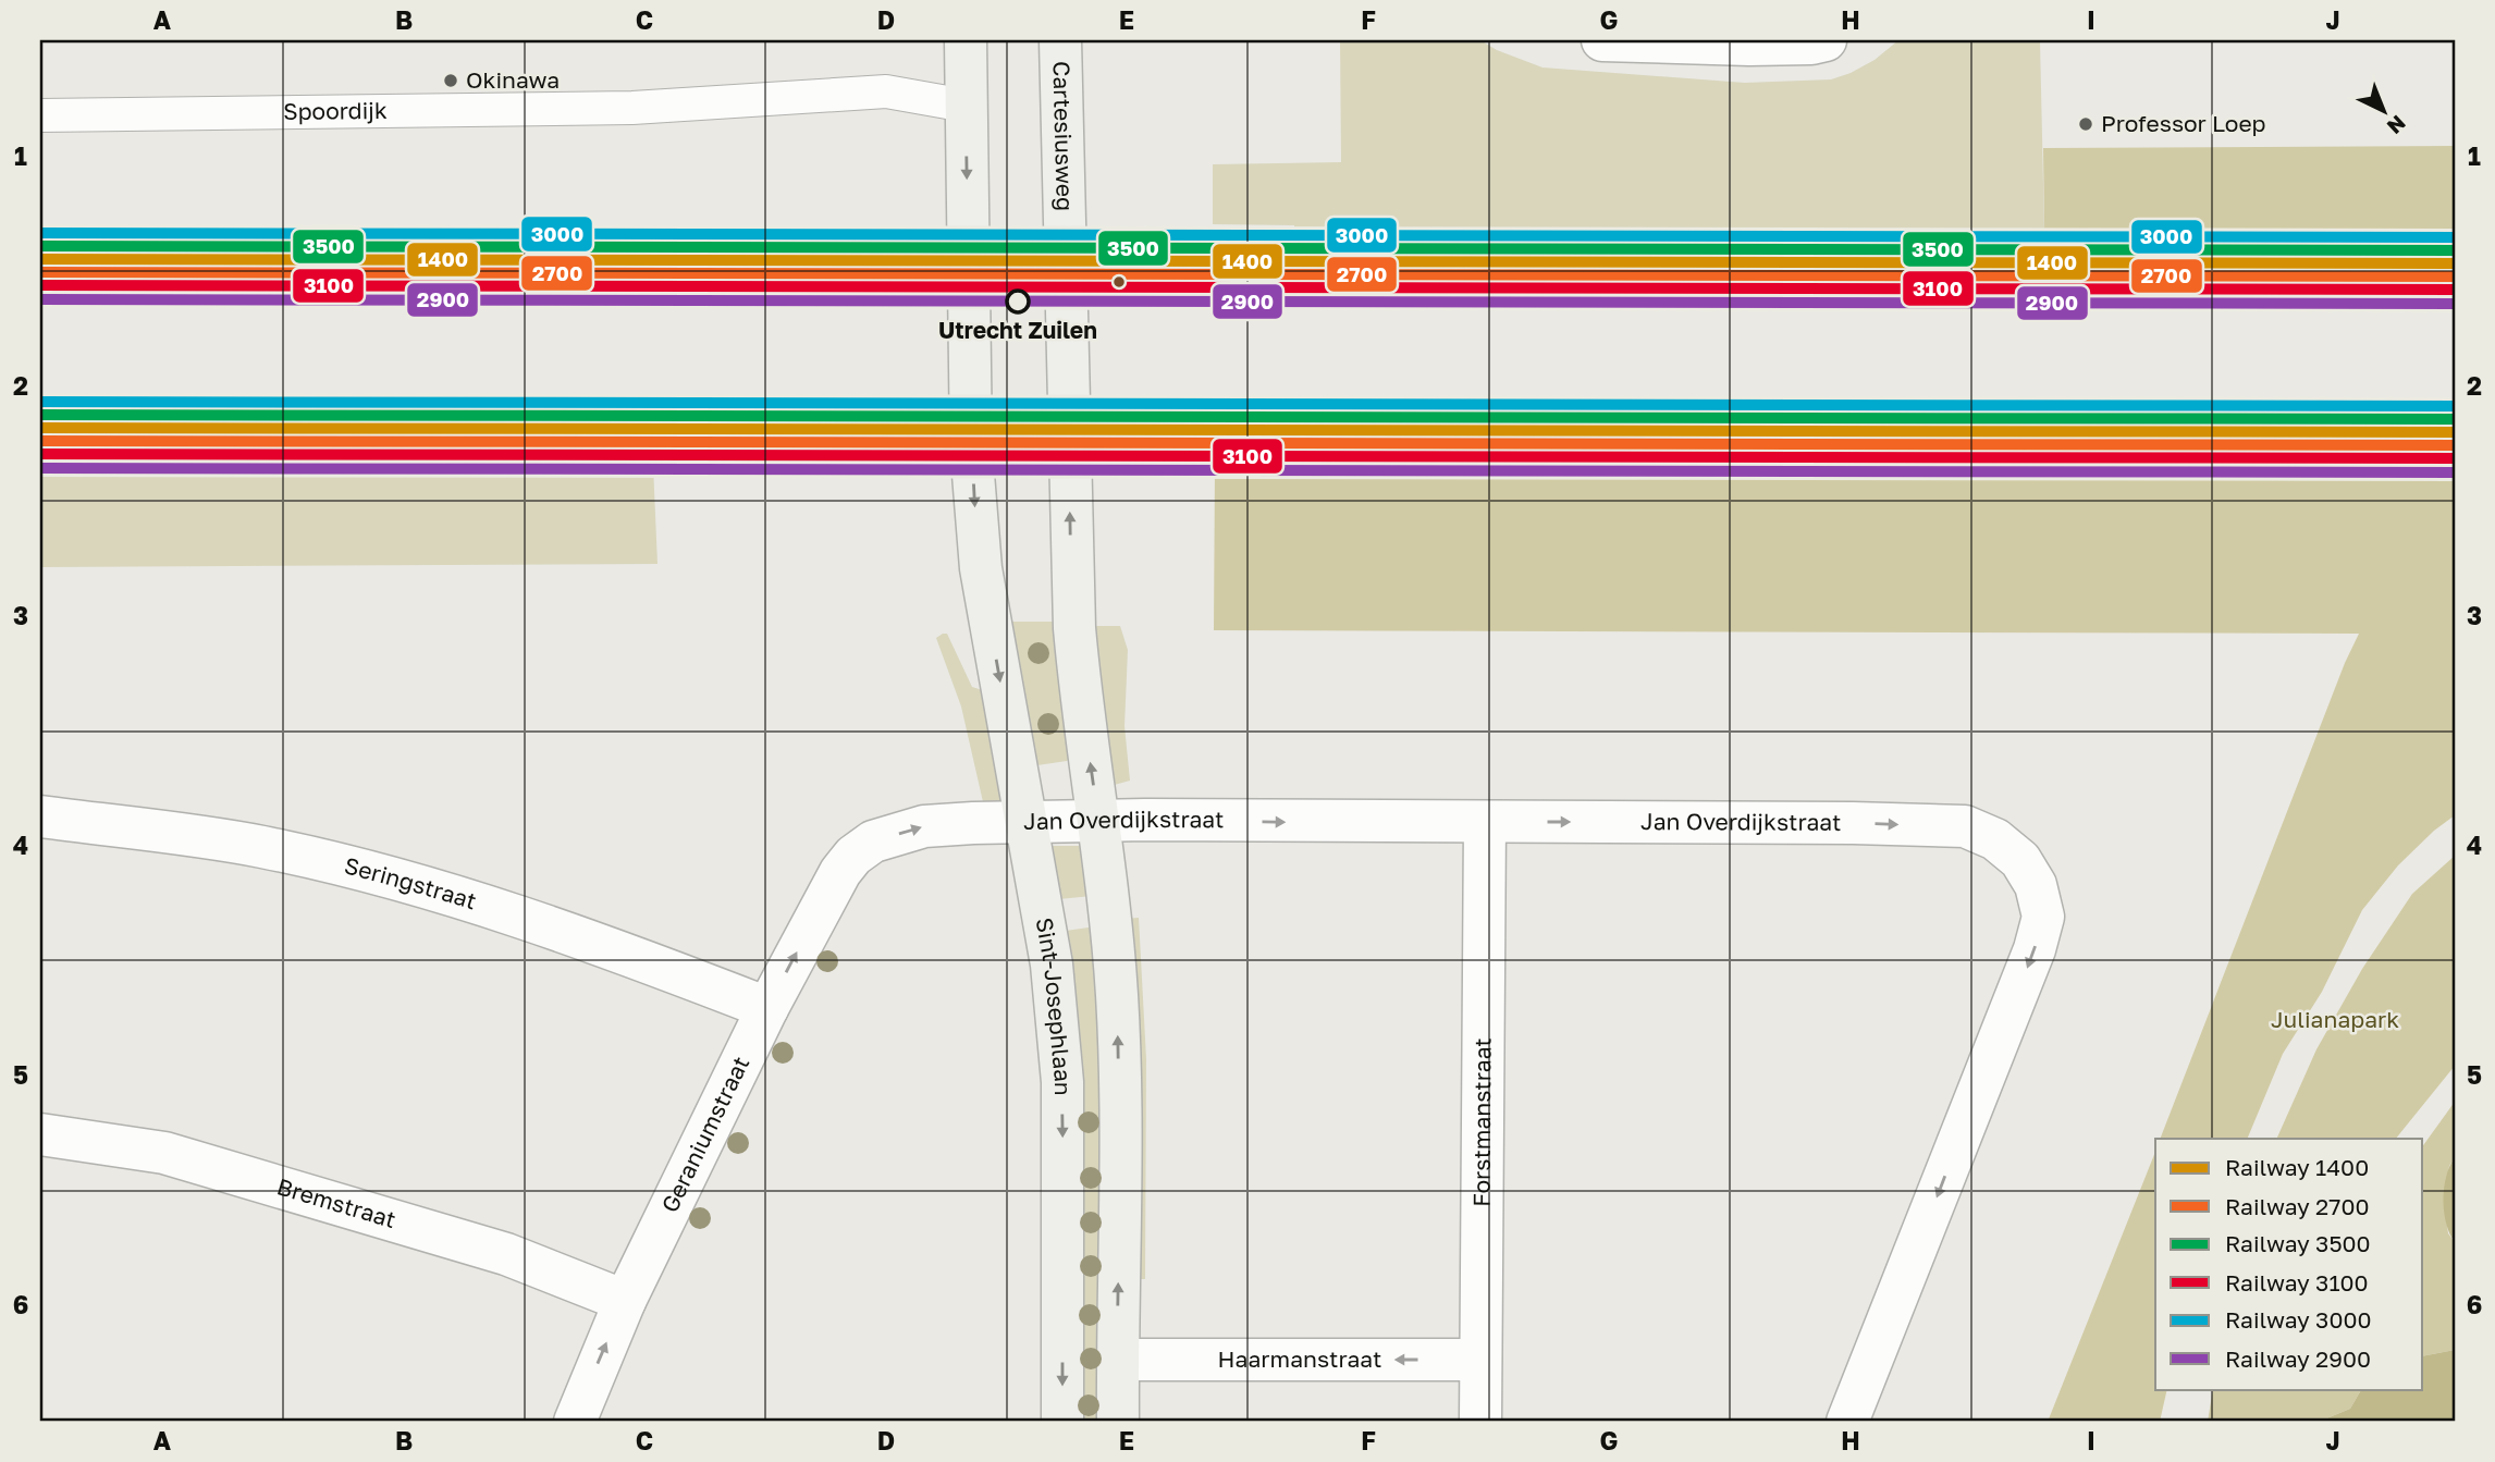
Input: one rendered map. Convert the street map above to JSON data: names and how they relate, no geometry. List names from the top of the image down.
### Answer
{
  "streets": {
    "main road": ["Cartesiusweg", "Sint-Josephlaan"],
    "street": [
      "Jan Overdijkstraat",
      "Seringstraat",
      "Forstmanstraat",
      "Geraniumstraat",
      "Bremstraat",
      "Haarmanstraat"
    ],
    "lane": ["Spoordijk"]
  },
  "crossings": [
    ["Spoordijk", "Sint-Josephlaan"],
    ["Cartesiusweg", "Jan Overdijkstraat"],
    ["Jan Overdijkstraat", "Sint-Josephlaan"],
    ["Jan Overdijkstraat", "Forstmanstraat"],
    ["Jan Overdijkstraat", "Geraniumstraat"],
    ["Seringstraat", "Geraniumstraat"],
    ["Forstmanstraat", "Haarmanstraat"],
    ["Geraniumstraat", "Bremstraat"]
  ],
  "one_way": ["Cartesiusweg", "Geraniumstraat", "Haarmanstraat"],
  "parks": ["Julianapark"],
  "places": ["Okinawa", "Professor Loep", "Utrecht Zuilen"],
  "lines": [
    "rail line 3000",
    "rail line 3500",
    "rail line 1400",
    "rail line 2700",
    "rail line 3100",
    "rail line 2900"
  ],
  "legend": [
    "Railway 1400",
    "Railway 2700",
    "Railway 3500",
    "Railway 3100",
    "Railway 3000",
    "Railway 2900"
  ],
  "north": "bottom right",
  "grid": {
    "columns": [
      "A",
      "B",
      "C",
      "D",
      "E",
      "F",
      "G",
      "H",
      "I",
      "J"
    ],
    "rows": [
      "1",
      "2",
      "3",
      "4",
      "5",
      "6"
    ]
  }
}
